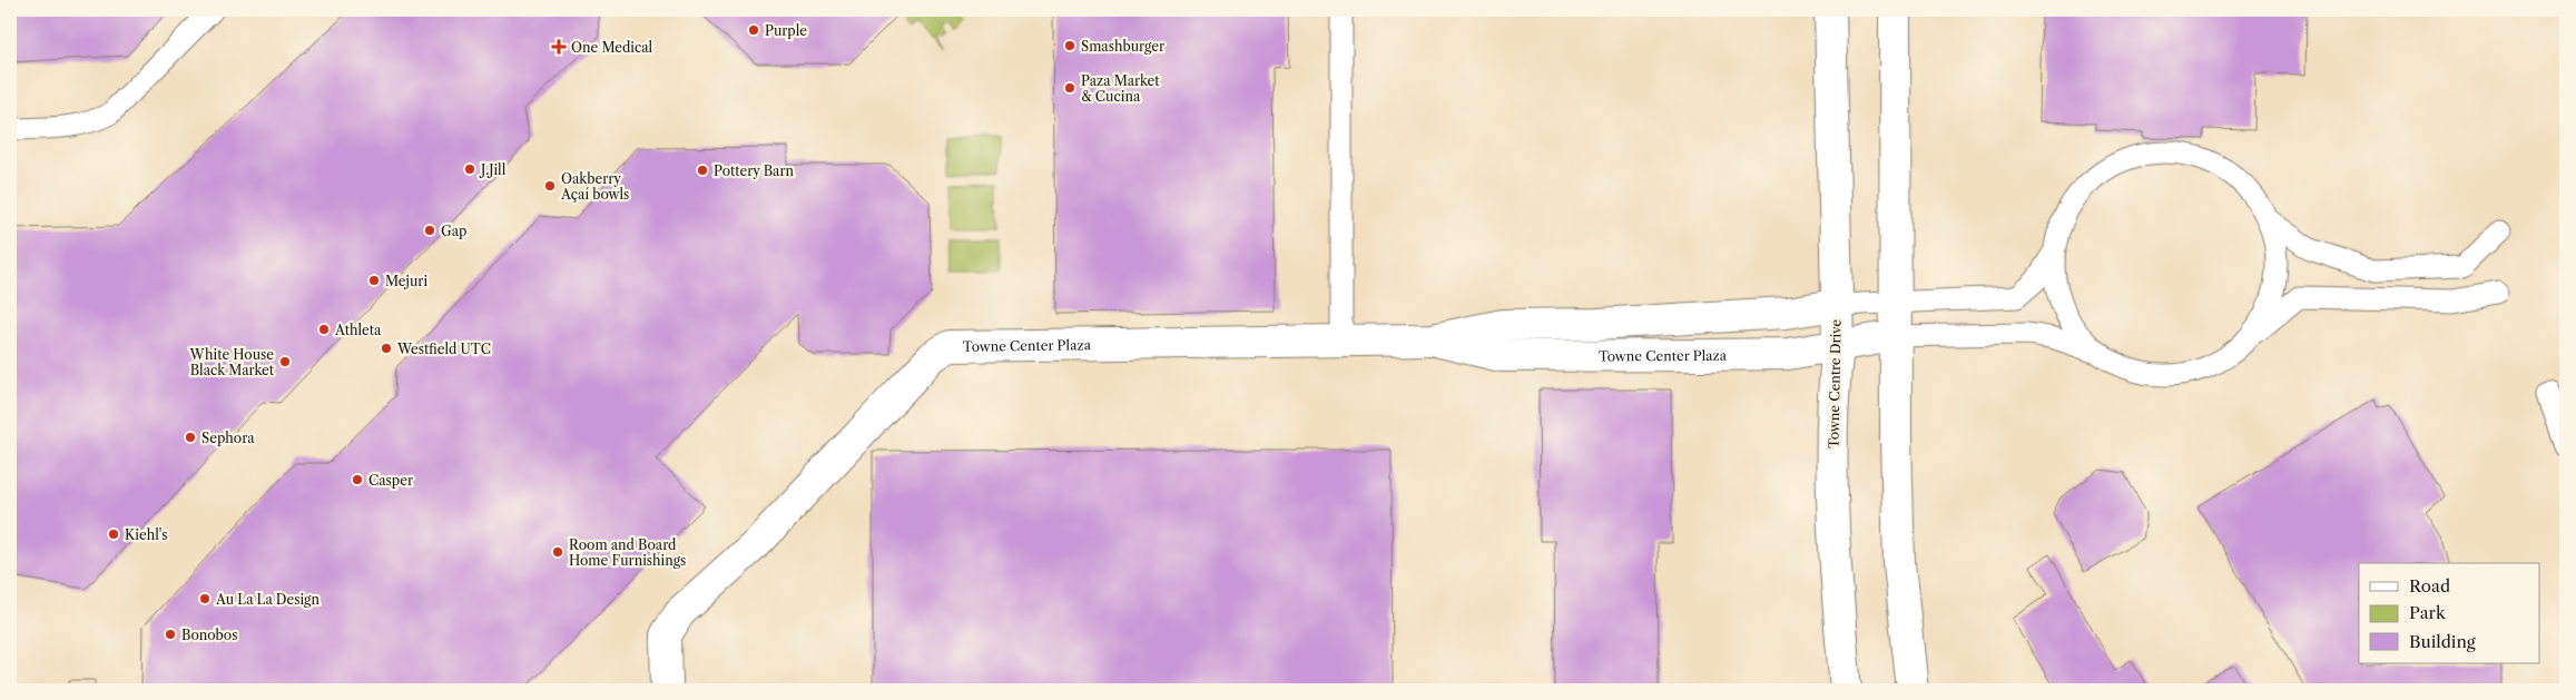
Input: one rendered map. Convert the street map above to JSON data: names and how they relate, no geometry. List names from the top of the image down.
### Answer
{
  "streets": {
    "street": ["Towne Center Plaza", "Towne Centre Drive"]
  },
  "crossings": [
    ["Towne Center Plaza", "Towne Centre Drive"]
  ],
  "places": {
    "other": [
      "Purple",
      "Smashburger",
      "Paza Market & Cucina",
      "J.Jill",
      "Pottery Barn",
      "Oakberry Açaí bowls",
      "Gap",
      "Mejuri",
      "Athleta",
      "Westfield UTC",
      "White House Black Market",
      "Sephora",
      "Casper",
      "Kiehl's",
      "Room and Board Home Furnishings",
      "Au La La Design",
      "Bonobos"
    ],
    "health": ["One Medical"]
  },
  "legend": ["Road", "Park", "Building"]
}
